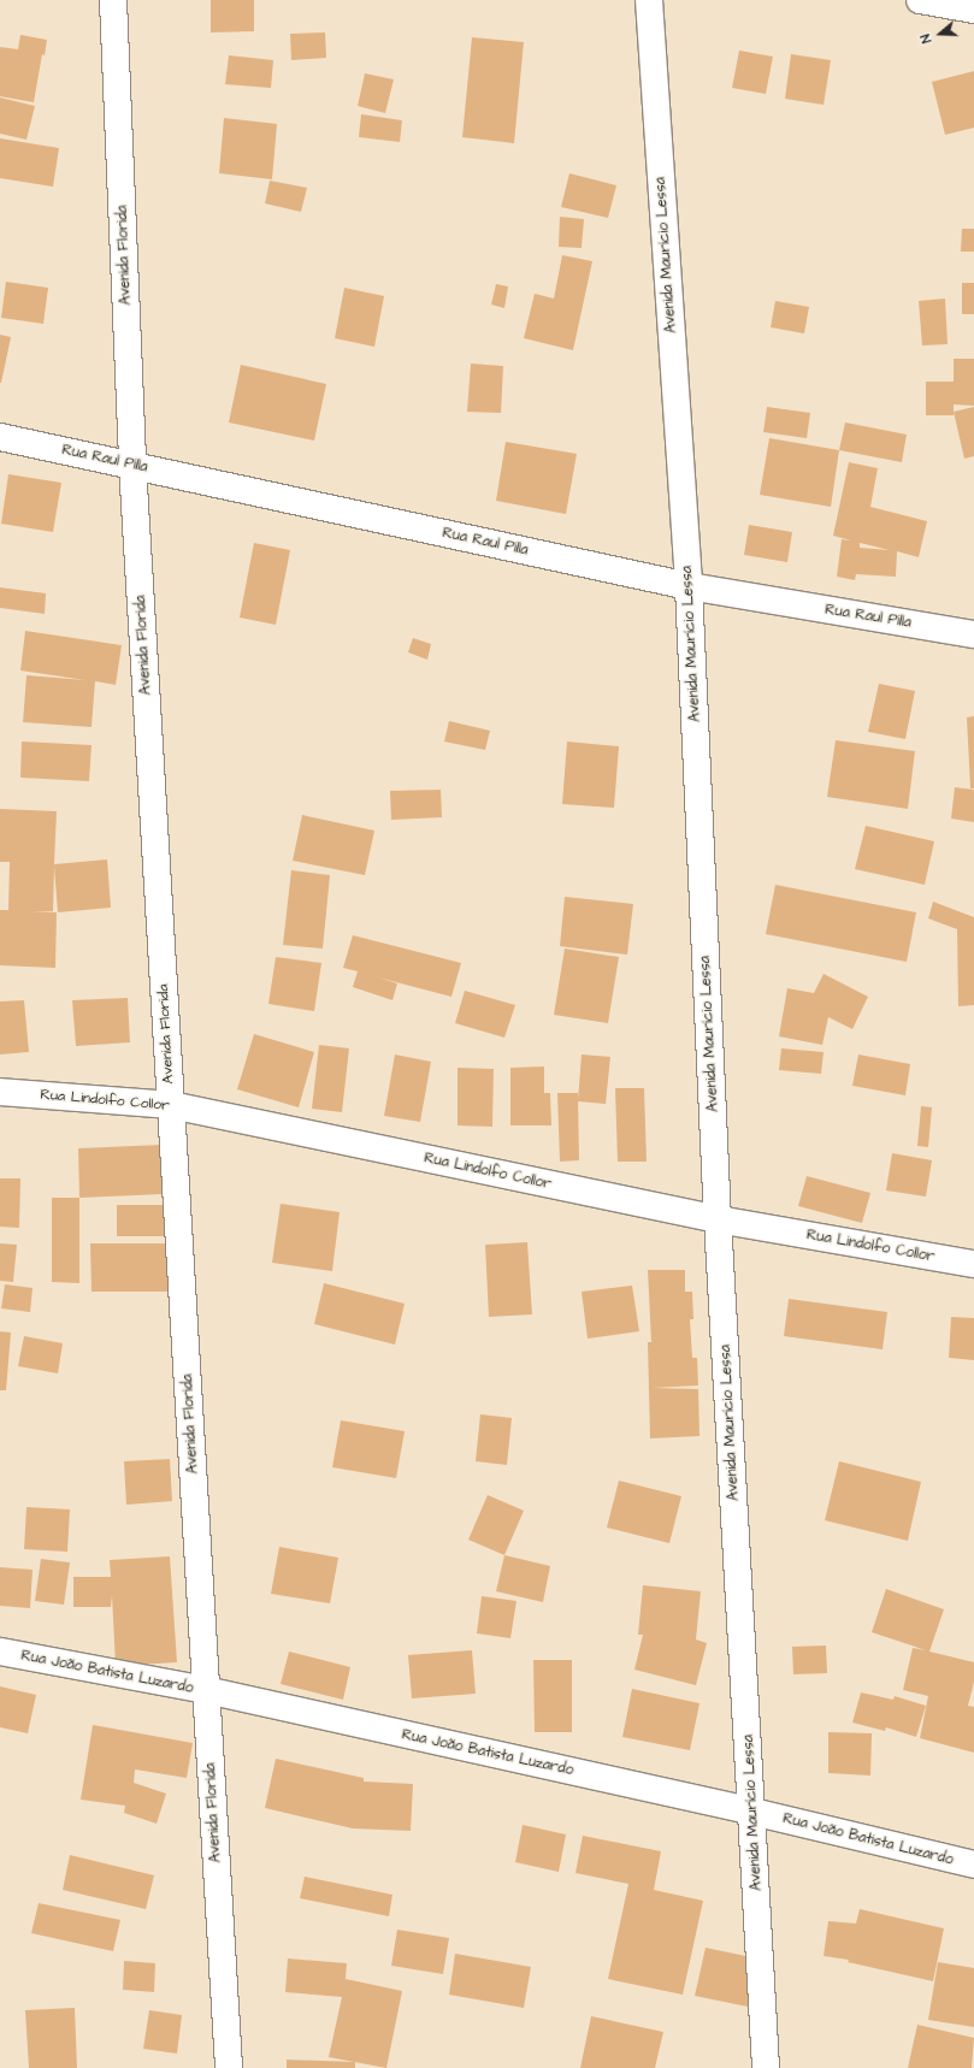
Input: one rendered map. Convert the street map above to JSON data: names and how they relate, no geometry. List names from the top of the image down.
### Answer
{
  "streets": {
    "street": [
      "Avenida Florida",
      "Avenida Maurício Lessa",
      "Rua Raul Pilla",
      "Rua Lindolfo Collor",
      "Rua João Batista Luzardo"
    ]
  },
  "crossings": [
    ["Avenida Florida", "Rua Raul Pilla"],
    ["Avenida Florida", "Rua Lindolfo Collor"],
    ["Avenida Florida", "Rua João Batista Luzardo"],
    ["Avenida Maurício Lessa", "Rua Raul Pilla"],
    ["Avenida Maurício Lessa", "Rua Lindolfo Collor"],
    ["Avenida Maurício Lessa", "Rua João Batista Luzardo"]
  ],
  "north": "left"
}
